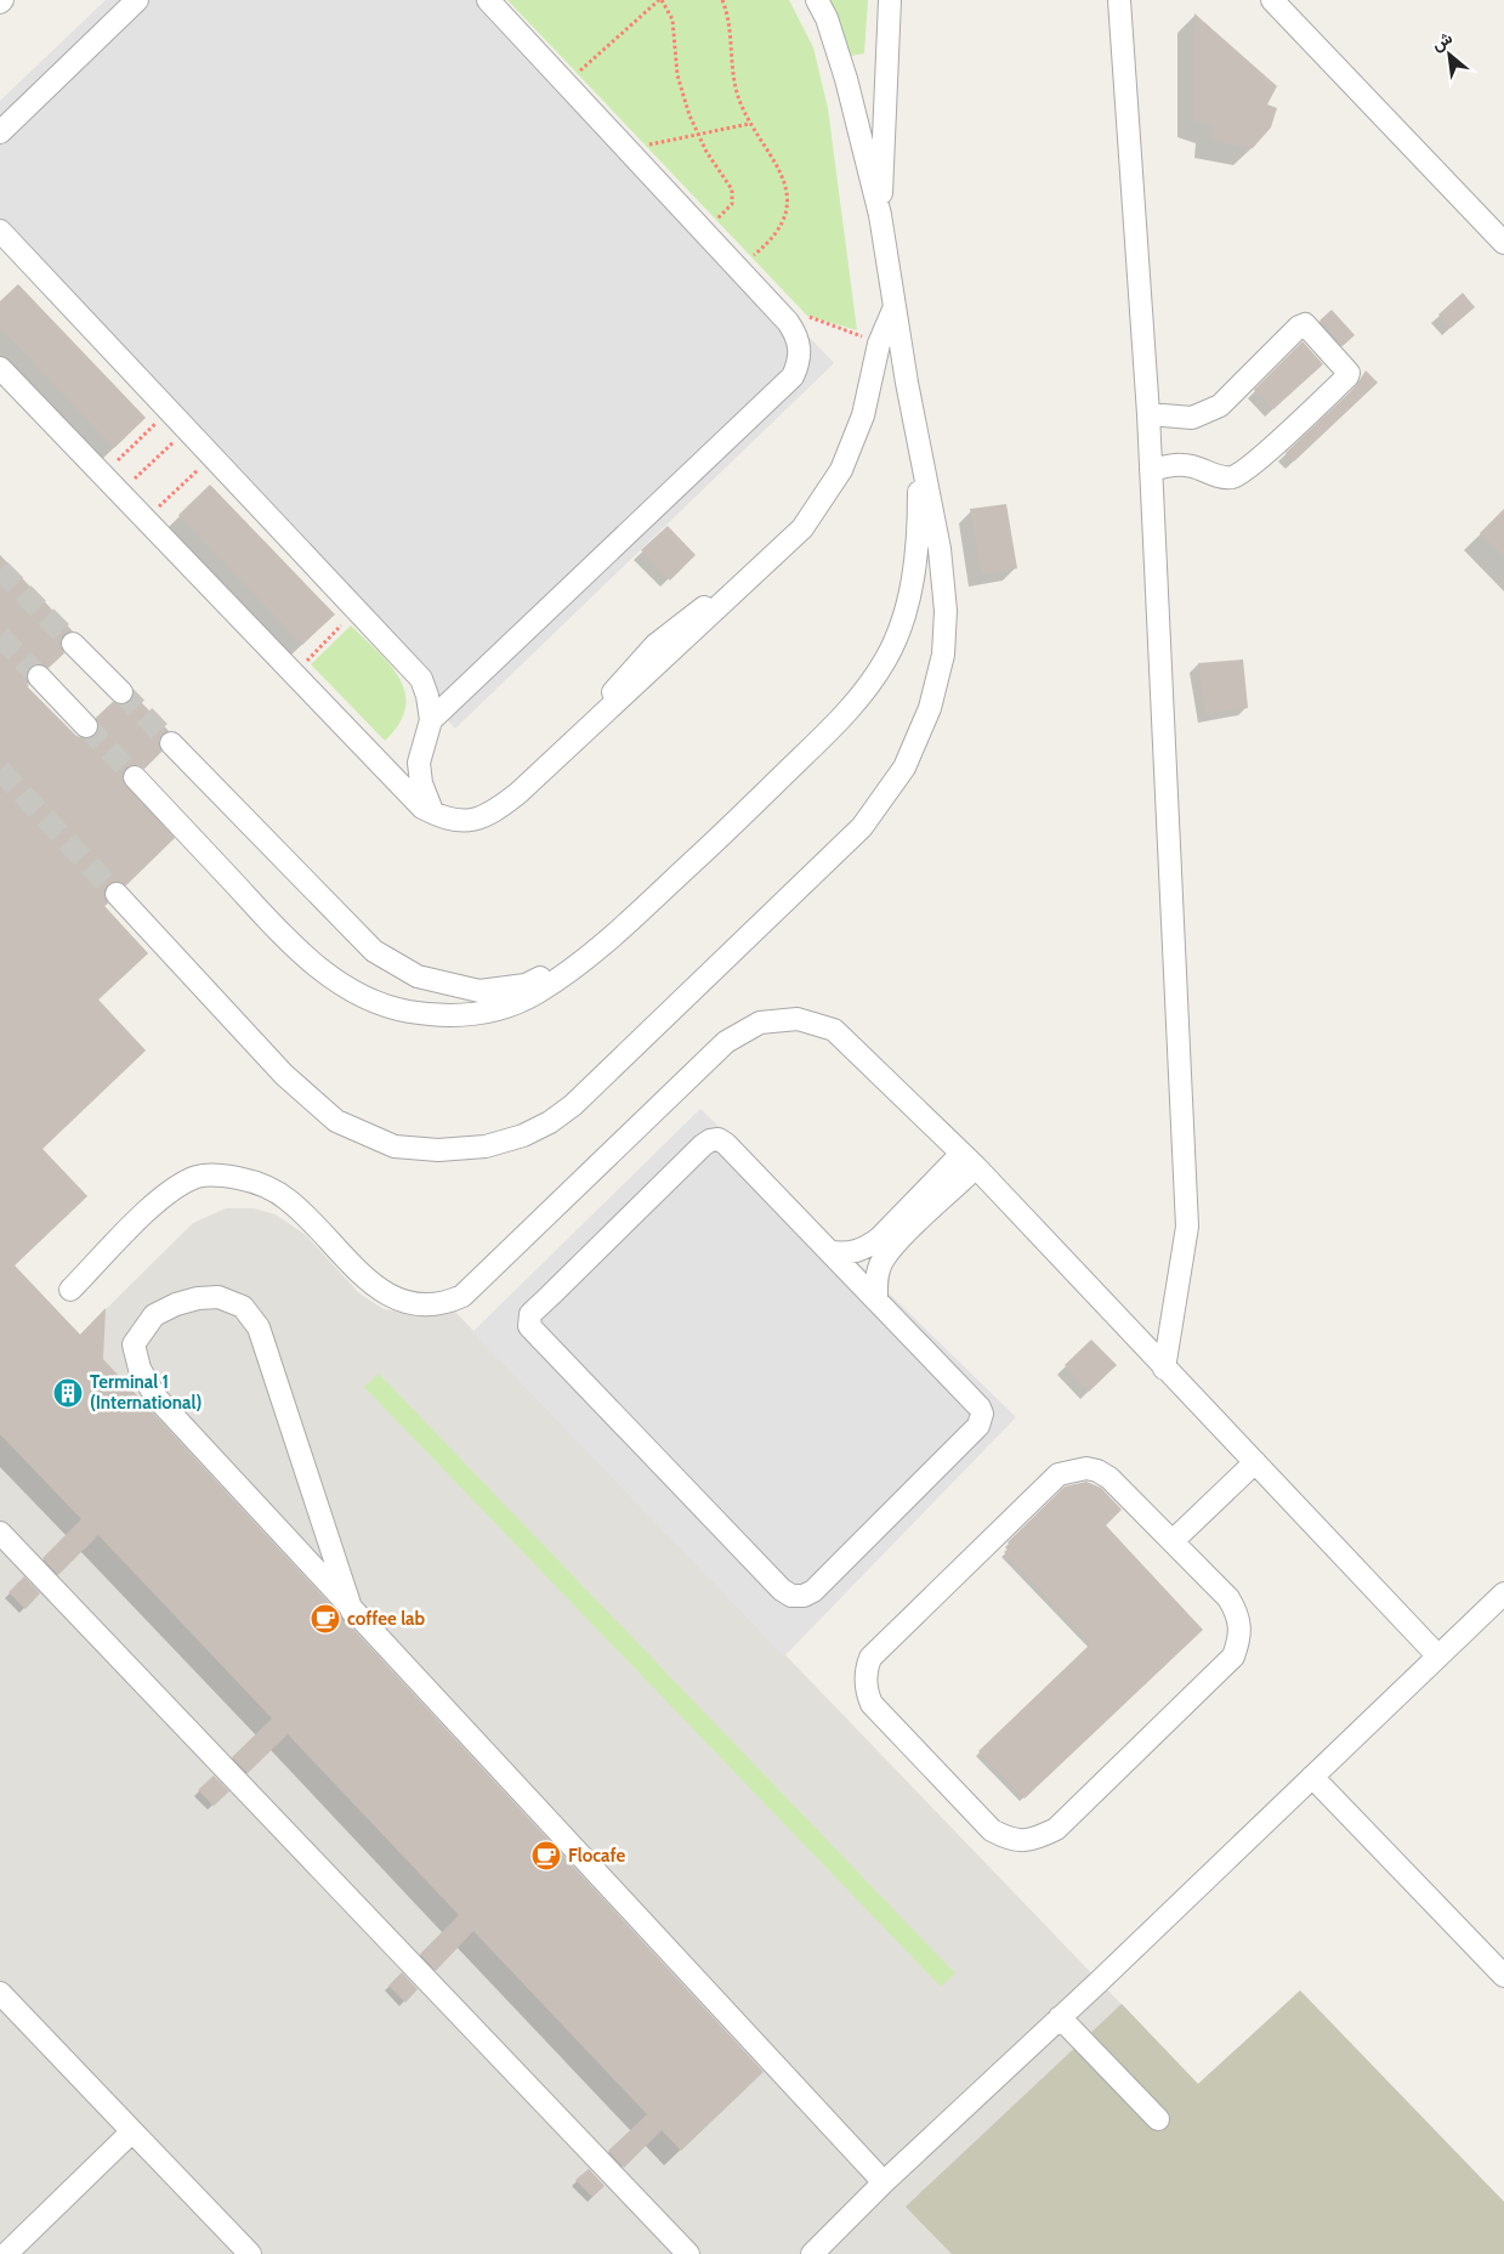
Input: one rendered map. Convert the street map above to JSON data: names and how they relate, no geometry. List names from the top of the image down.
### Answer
{
  "places": {
    "building": ["Terminal 1 (International)"],
    "cafe": ["coffee lab", "Flocafe"]
  },
  "north": "top left"
}
